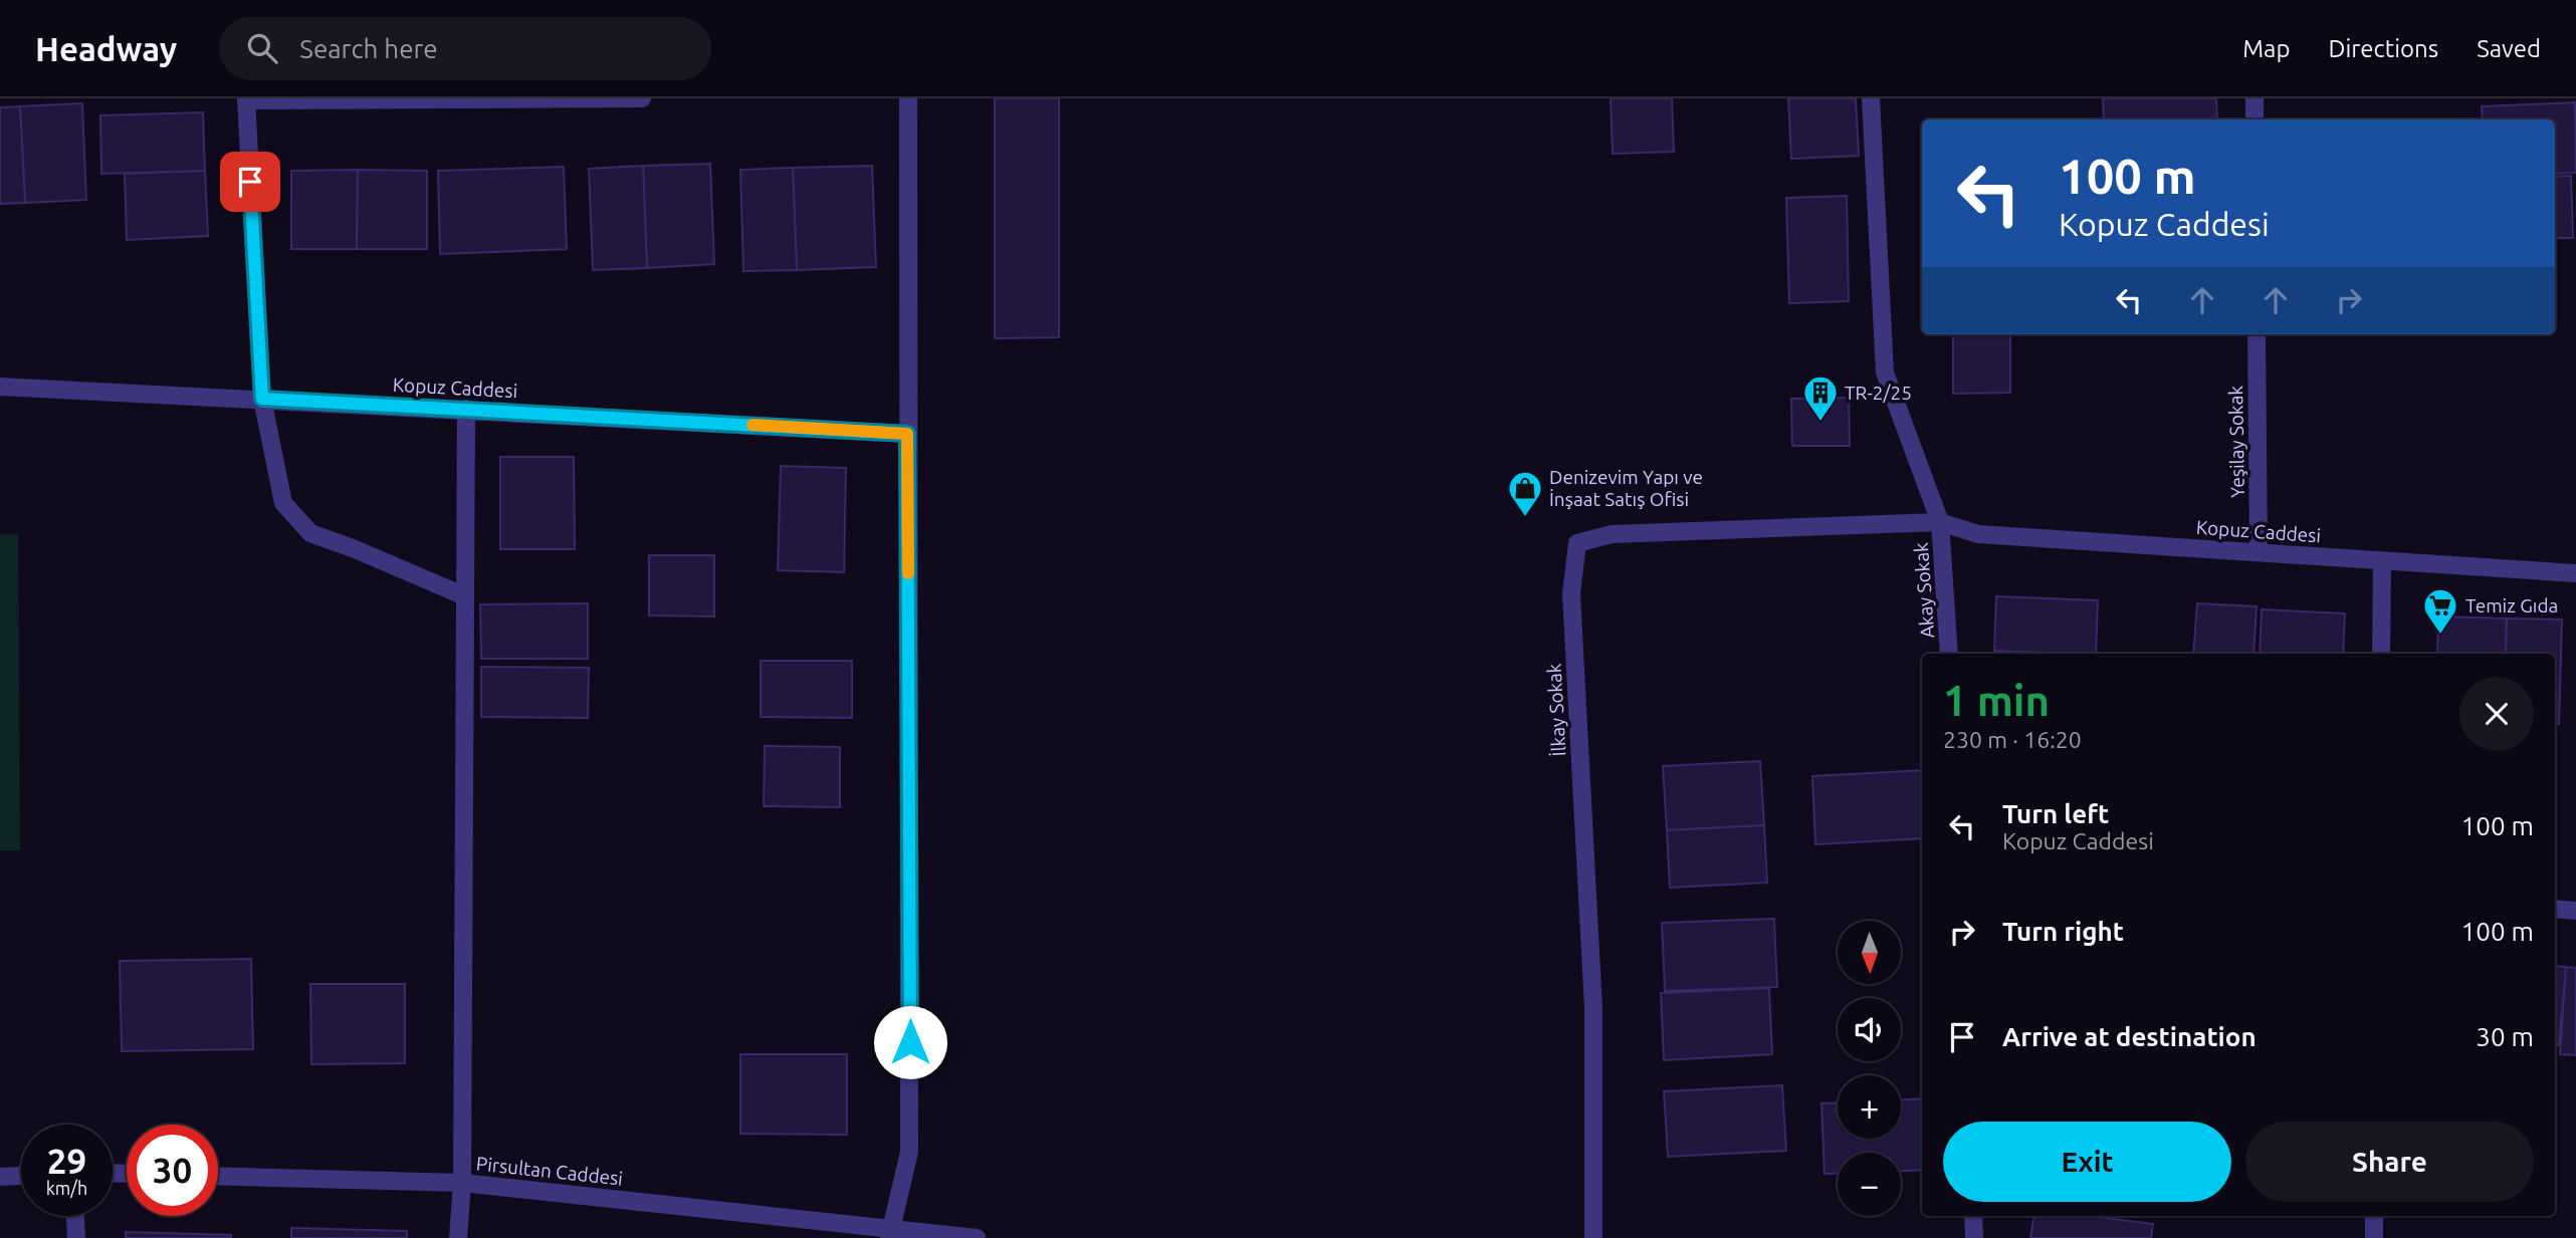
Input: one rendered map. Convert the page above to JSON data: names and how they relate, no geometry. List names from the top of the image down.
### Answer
{
  "streets": {
    "street": [
      "Kopuz Caddesi",
      "Yeşilay Sokak",
      "Akay Sokak",
      "İlkay Sokak",
      "Pirsultan Caddesi"
    ]
  },
  "crossings": [
    ["Kopuz Caddesi", "Yeşilay Sokak"],
    ["Kopuz Caddesi", "Akay Sokak"],
    ["Kopuz Caddesi", "İlkay Sokak"],
    ["Akay Sokak", "İlkay Sokak"]
  ],
  "places": {
    "building": ["TR-2/25"],
    "shop": ["Denizevim Yapı ve İnşaat Satış Ofisi"],
    "supermarket": ["Temiz Gıda"]
  },
  "north": "bottom",
  "page": {
    "header": "Headway",
    "search": "Search here",
    "nav": ["Map", "Directions", "Saved"],
    "turn": ["100 m", "Kopuz Caddesi"],
    "heading": ["1 min", "230 m · 16:20"],
    "list": [
      {
        "name": "Turn left",
        "note": "Kopuz Caddesi",
        "value": "100 m"
      },
      {
        "name": "Turn right",
        "value": "100 m"
      },
      {
        "name": "Arrive at destination",
        "value": "30 m"
      }
    ],
    "map_buttons": ["+", "−"],
    "buttons": ["Exit", "Share"],
    "speed": "29 km/h",
    "limit": "30"
  }
}
